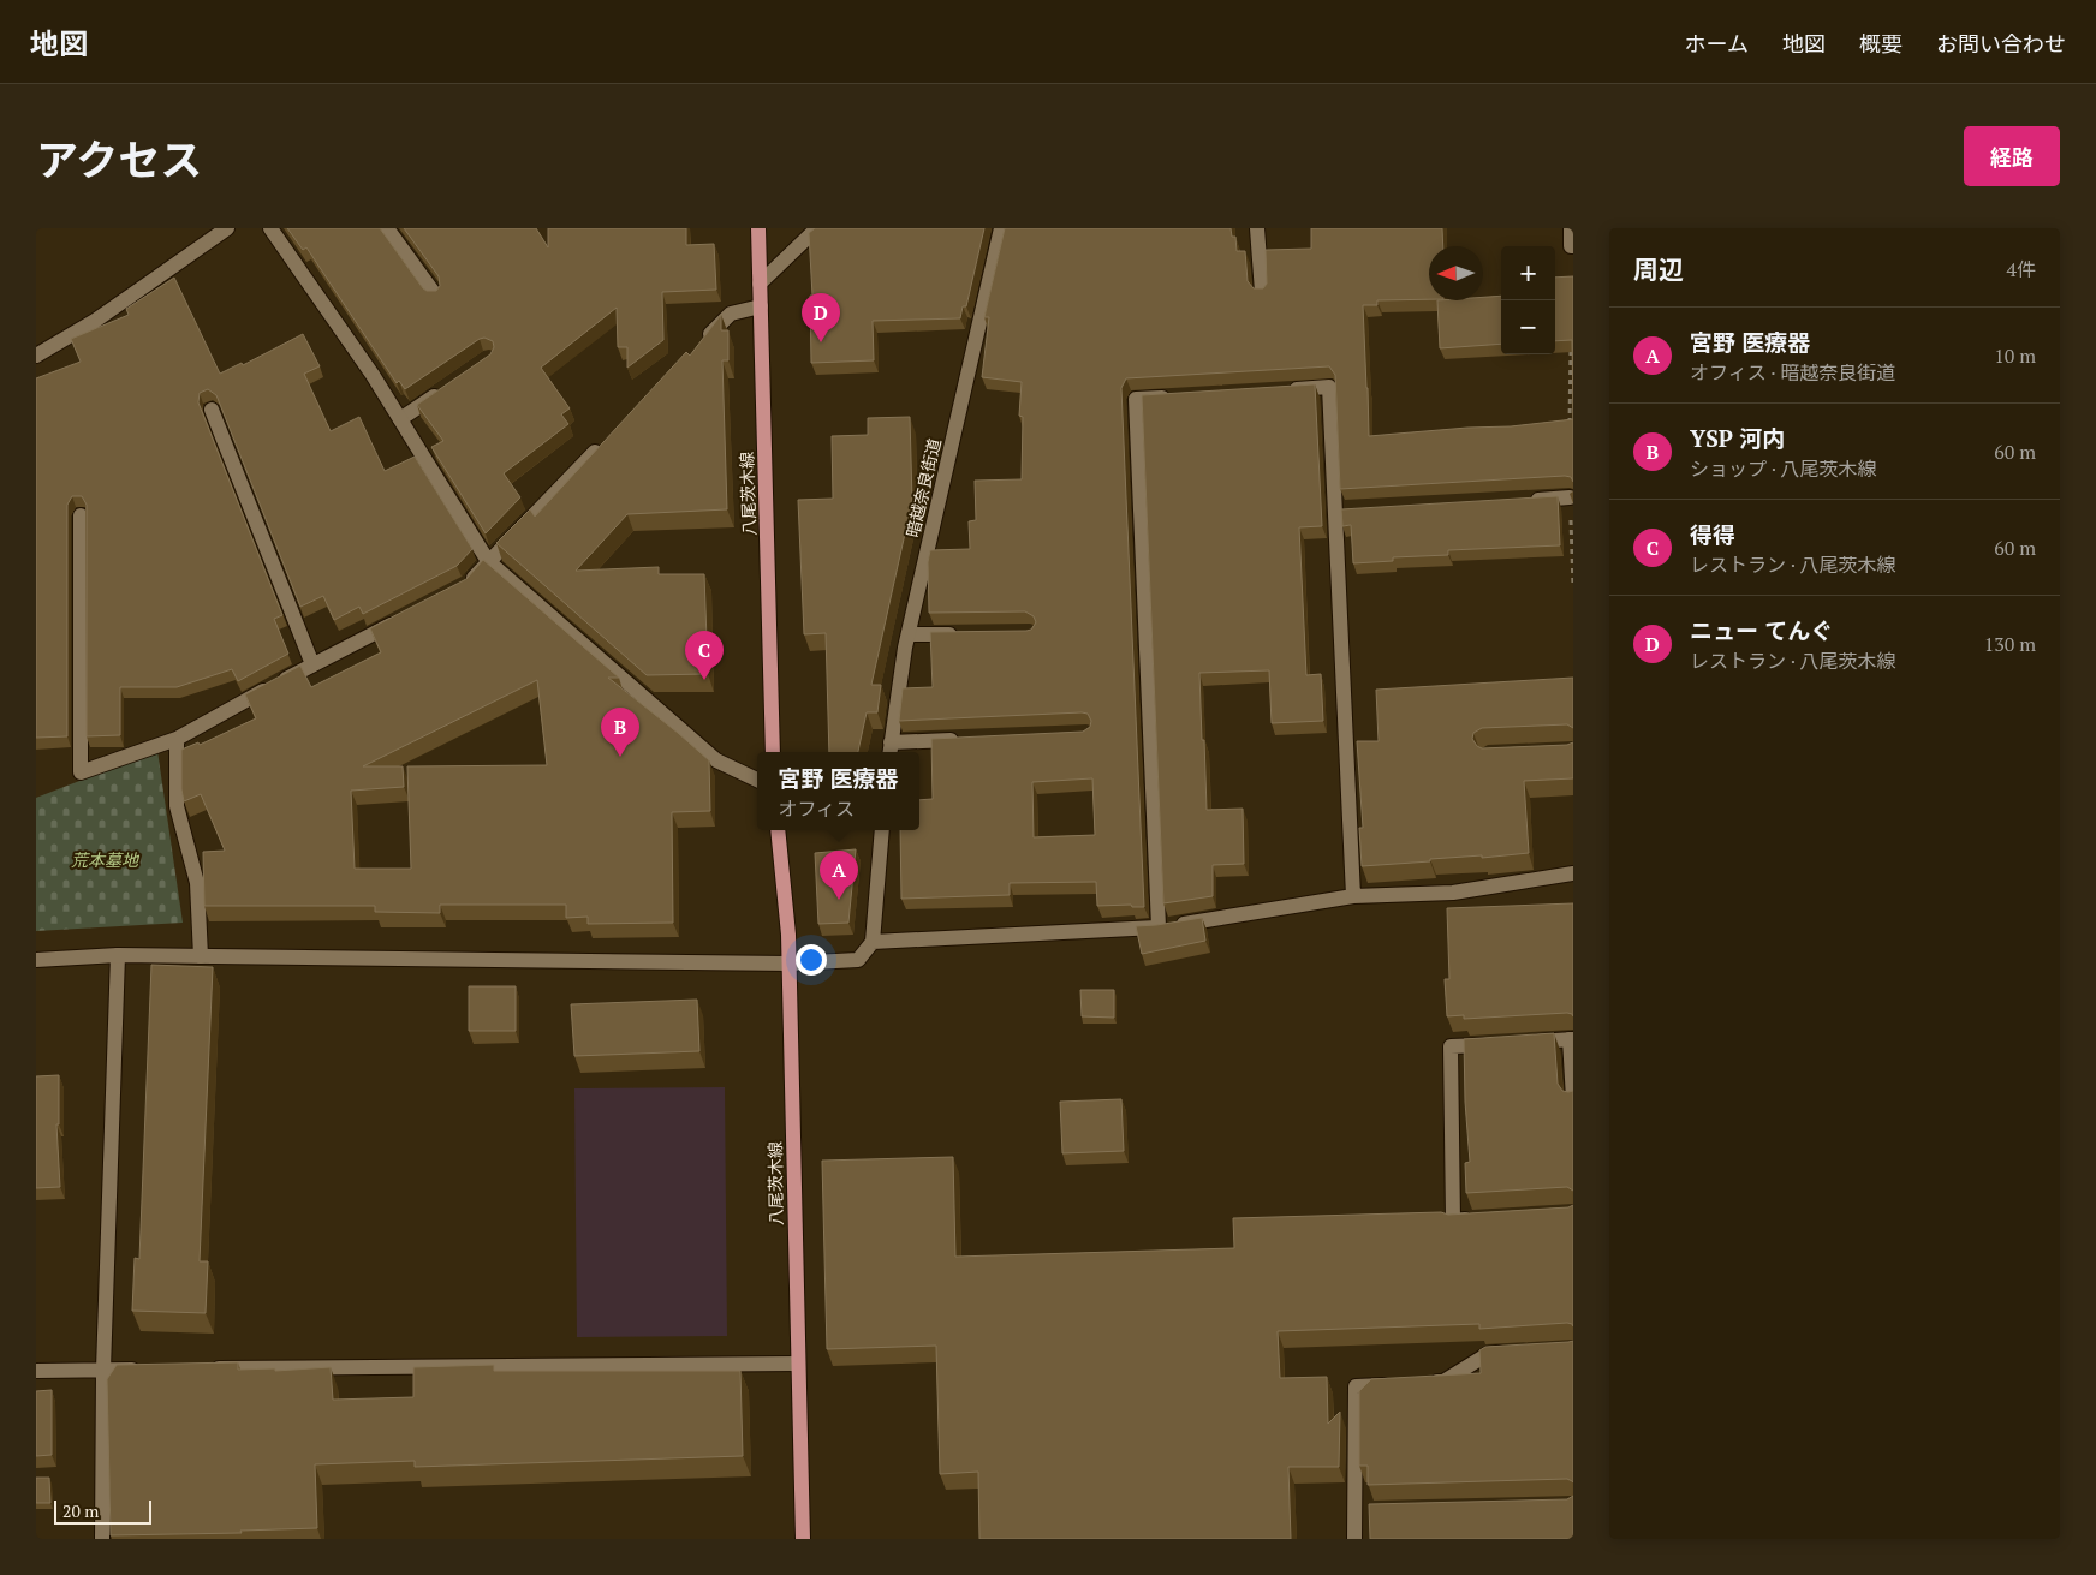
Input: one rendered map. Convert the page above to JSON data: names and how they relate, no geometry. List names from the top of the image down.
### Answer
{
  "streets": {
    "main road": ["八尾茨木線"],
    "street": ["暗越奈良街道"]
  },
  "parks": ["荒本墓地"],
  "scale_bar": "20 m",
  "north": "left",
  "page": {
    "header": "地図",
    "nav": [
      "ホーム",
      "地図",
      "概要",
      "お問い合わせ"
    ],
    "title": "アクセス",
    "buttons": "経路",
    "heading": ["周辺", "4件"],
    "map_buttons": ["+", "−"],
    "pins": [
      "D",
      "C",
      "B",
      "A"
    ],
    "list": [
      {
        "mark": "A",
        "name": "宮野 医療器",
        "note": "オフィス · 暗越奈良街道",
        "value": "10 m"
      },
      {
        "mark": "B",
        "name": "YSP 河内",
        "note": "ショップ · 八尾茨木線",
        "value": "60 m"
      },
      {
        "mark": "C",
        "name": "得得",
        "note": "レストラン · 八尾茨木線",
        "value": "60 m"
      },
      {
        "mark": "D",
        "name": "ニュー てんぐ",
        "note": "レストラン · 八尾茨木線",
        "value": "130 m"
      }
    ],
    "popup": ["宮野 医療器", "オフィス"],
    "scale": "20 m"
  }
}
